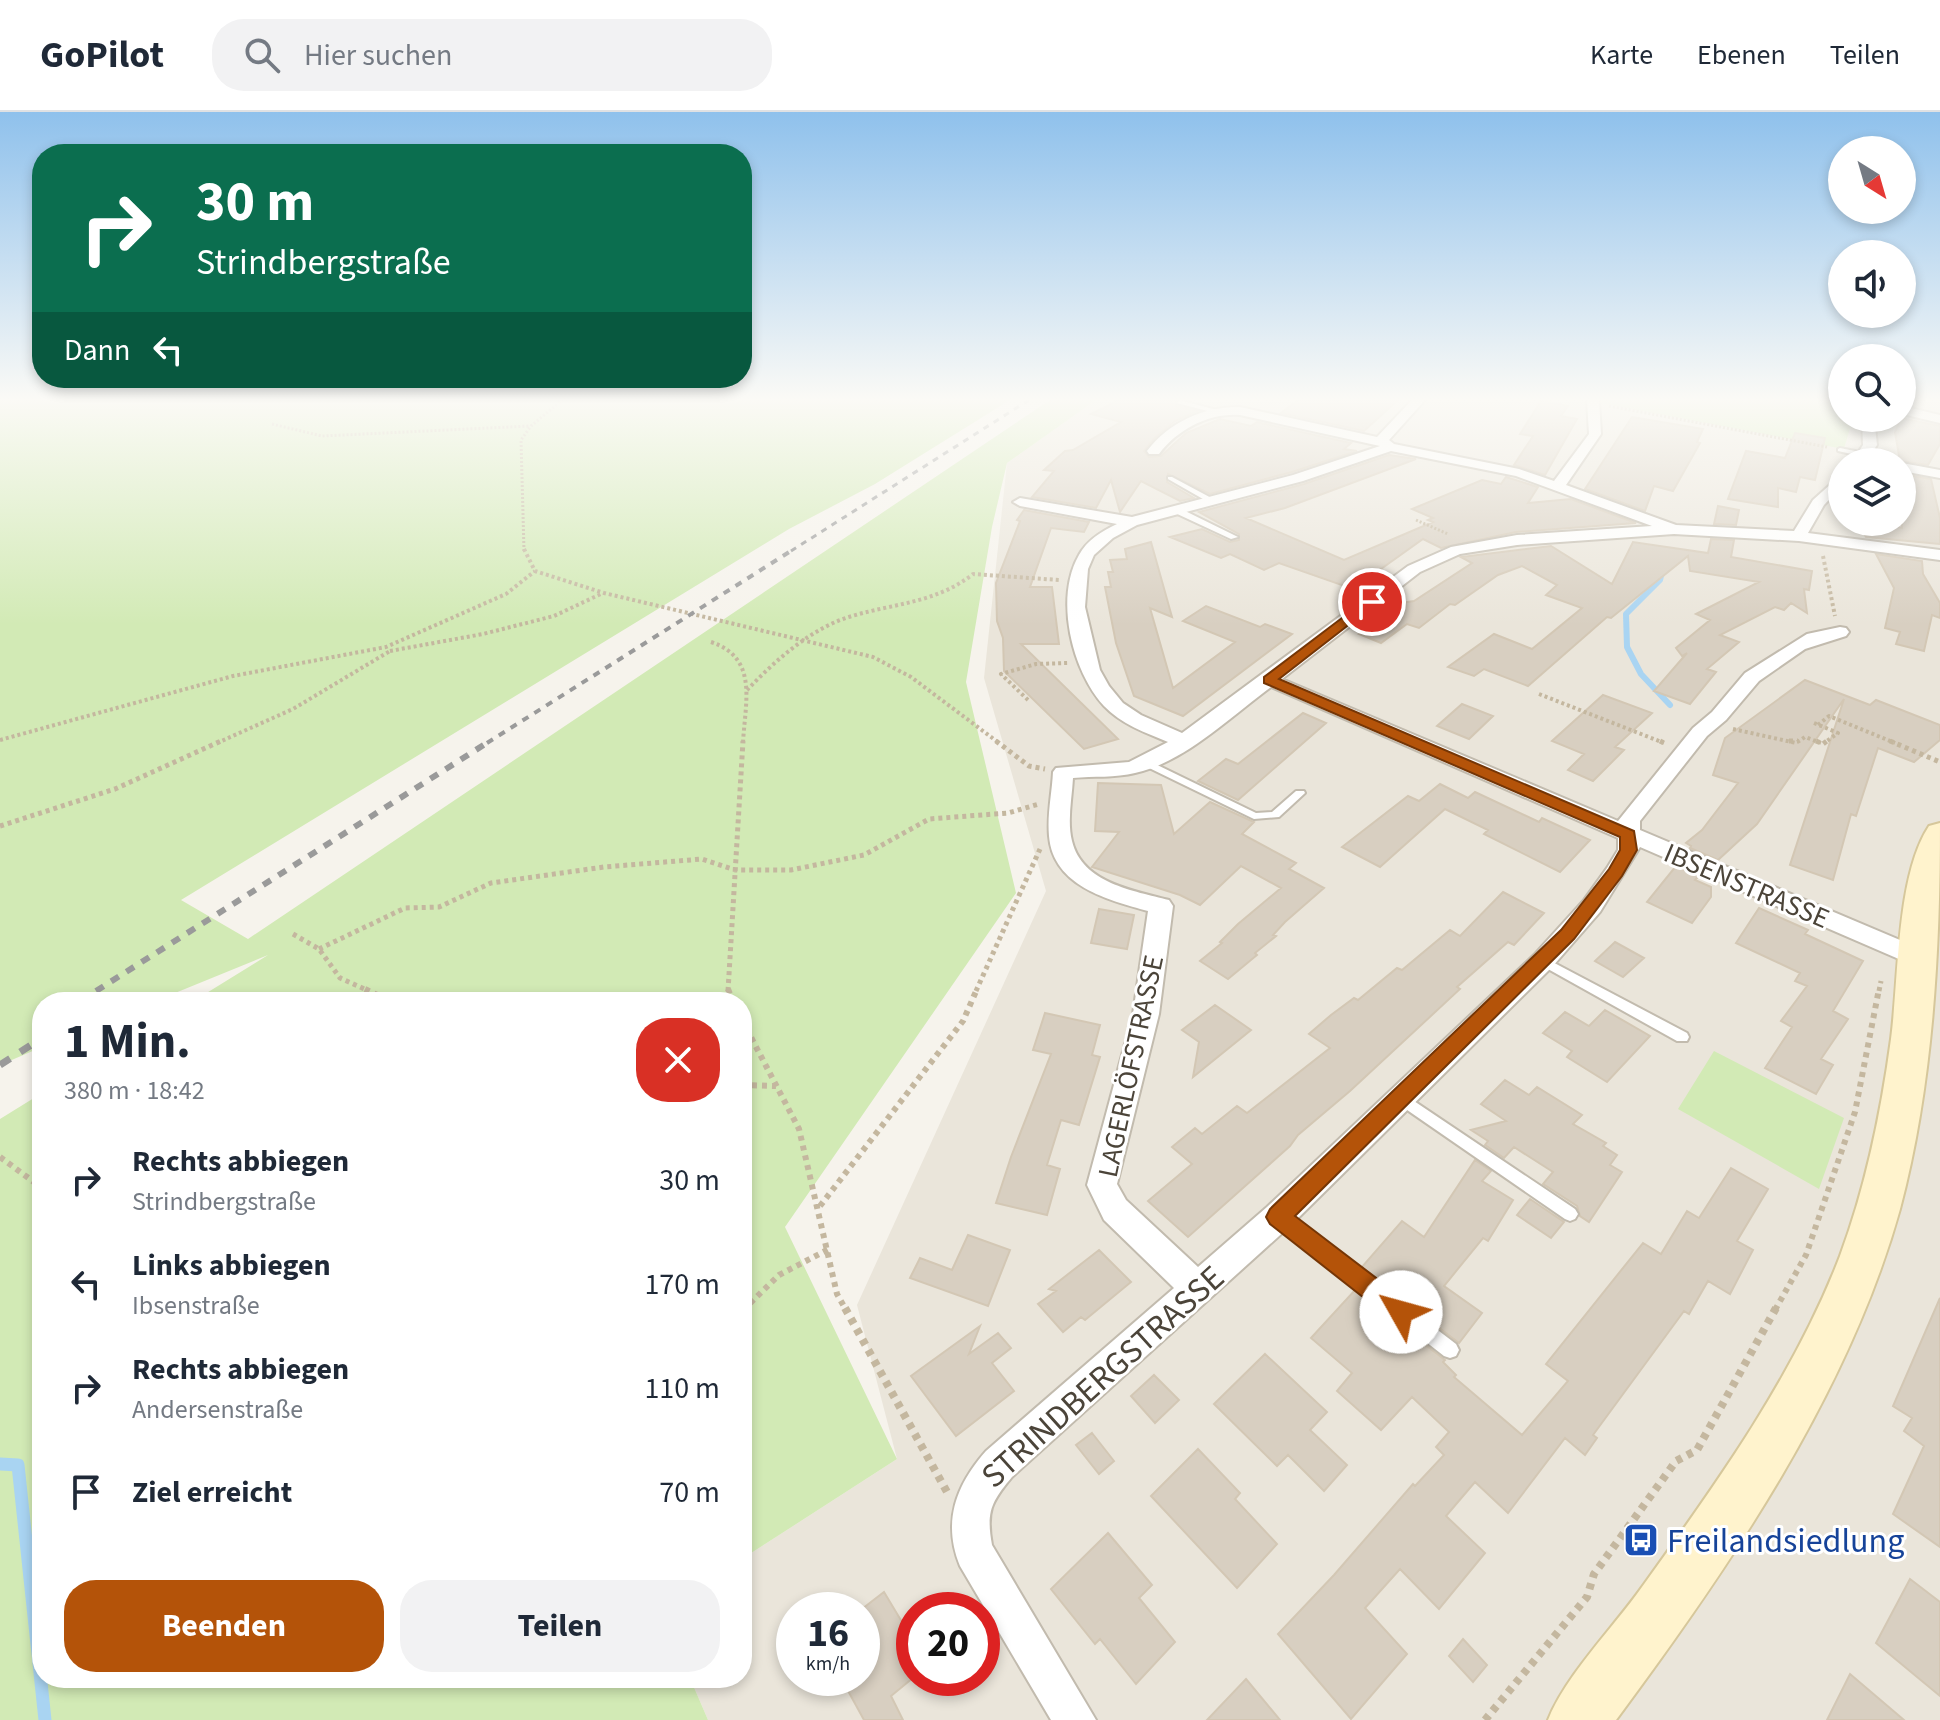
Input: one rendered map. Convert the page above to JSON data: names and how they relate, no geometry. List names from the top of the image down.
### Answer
{
  "streets": {
    "street": ["IBSENSTRASSE", "LAGERLÖFSTRASSE", "STRINDBERGSTRASSE"]
  },
  "crossings": [
    ["IBSENSTRASSE", "STRINDBERGSTRASSE"],
    ["LAGERLÖFSTRASSE", "STRINDBERGSTRASSE"]
  ],
  "places": {
    "bus stop": ["Freilandsiedlung"]
  },
  "north": "bottom right",
  "page": {
    "header": "GoPilot",
    "search": "Hier suchen",
    "nav": ["Karte", "Ebenen", "Teilen"],
    "turn": ["30 m", "Strindbergstraße"],
    "then": "Dann",
    "heading": ["1 Min.", "380 m · 18:42"],
    "list": [
      {
        "name": "Rechts abbiegen",
        "note": "Strindbergstraße",
        "value": "30 m"
      },
      {
        "name": "Links abbiegen",
        "note": "Ibsenstraße",
        "value": "170 m"
      },
      {
        "name": "Rechts abbiegen",
        "note": "Andersenstraße",
        "value": "110 m"
      },
      {
        "name": "Ziel erreicht",
        "value": "70 m"
      }
    ],
    "buttons": ["Beenden", "Teilen"],
    "speed": "16 km/h",
    "limit": "20"
  }
}
